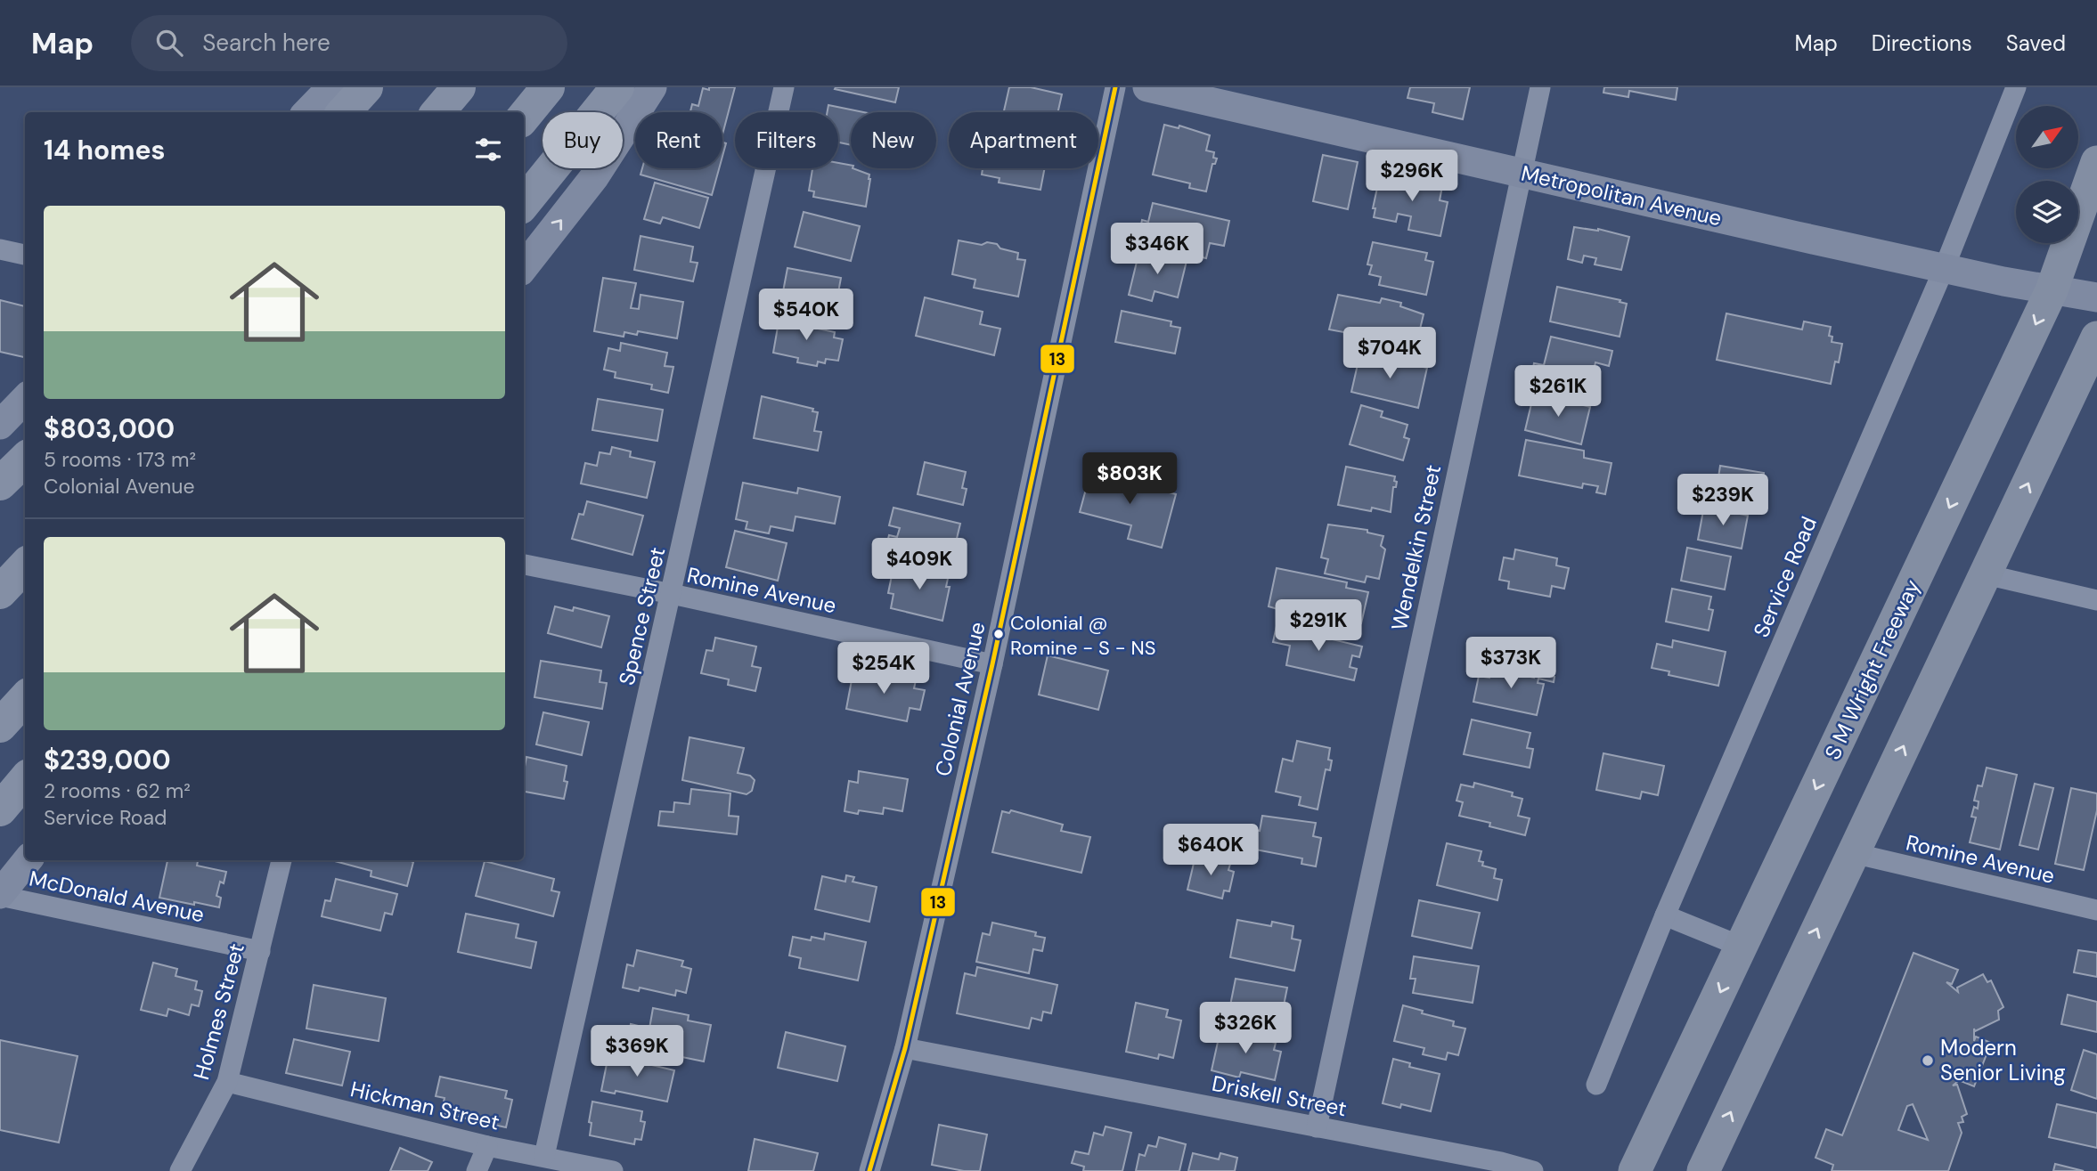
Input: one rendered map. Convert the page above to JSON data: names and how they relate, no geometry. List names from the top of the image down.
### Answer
{
  "streets": {
    "main road": ["S M Wright Freeway"],
    "street": [
      "Metropolitan Avenue",
      "Wendelkin Street",
      "Service Road",
      "Romine Avenue",
      "Spence Street",
      "Colonial Avenue",
      "McDonald Avenue",
      "Holmes Street",
      "Driskell Street",
      "Hickman Street"
    ]
  },
  "crossings": [
    ["Metropolitan Avenue", "Wendelkin Street"],
    ["Metropolitan Avenue", "Service Road"],
    ["Metropolitan Avenue", "S M Wright Freeway"],
    ["Wendelkin Street", "Driskell Street"],
    ["Romine Avenue", "Spence Street"],
    ["Romine Avenue", "Colonial Avenue"],
    ["Spence Street", "Hickman Street"],
    ["Colonial Avenue", "Driskell Street"],
    ["McDonald Avenue", "Holmes Street"],
    ["Holmes Street", "Hickman Street"]
  ],
  "places": ["Colonial @ Romine - S - NS", "Modern Senior Living"],
  "lines": ["transit line 13"],
  "north": "top right",
  "page": {
    "header": "Map",
    "search": "Search here",
    "nav": ["Map", "Directions", "Saved"],
    "chip": [
      "Buy",
      "Rent",
      "Filters",
      "New",
      "Apartment"
    ],
    "heading": "14 homes",
    "price": [
      "$296K",
      "$346K",
      "$540K",
      "$704K",
      "$261K",
      "$803K",
      "$239K",
      "$409K",
      "$291K",
      "$373K",
      "$254K",
      "$640K",
      "$326K",
      "$369K"
    ],
    "list": [
      {
        "name": "$803,000",
        "note": "5 rooms · 173 m² · Colonial Avenue"
      },
      {
        "name": "$239,000",
        "note": "2 rooms · 62 m² · Service Road"
      }
    ]
  }
}
